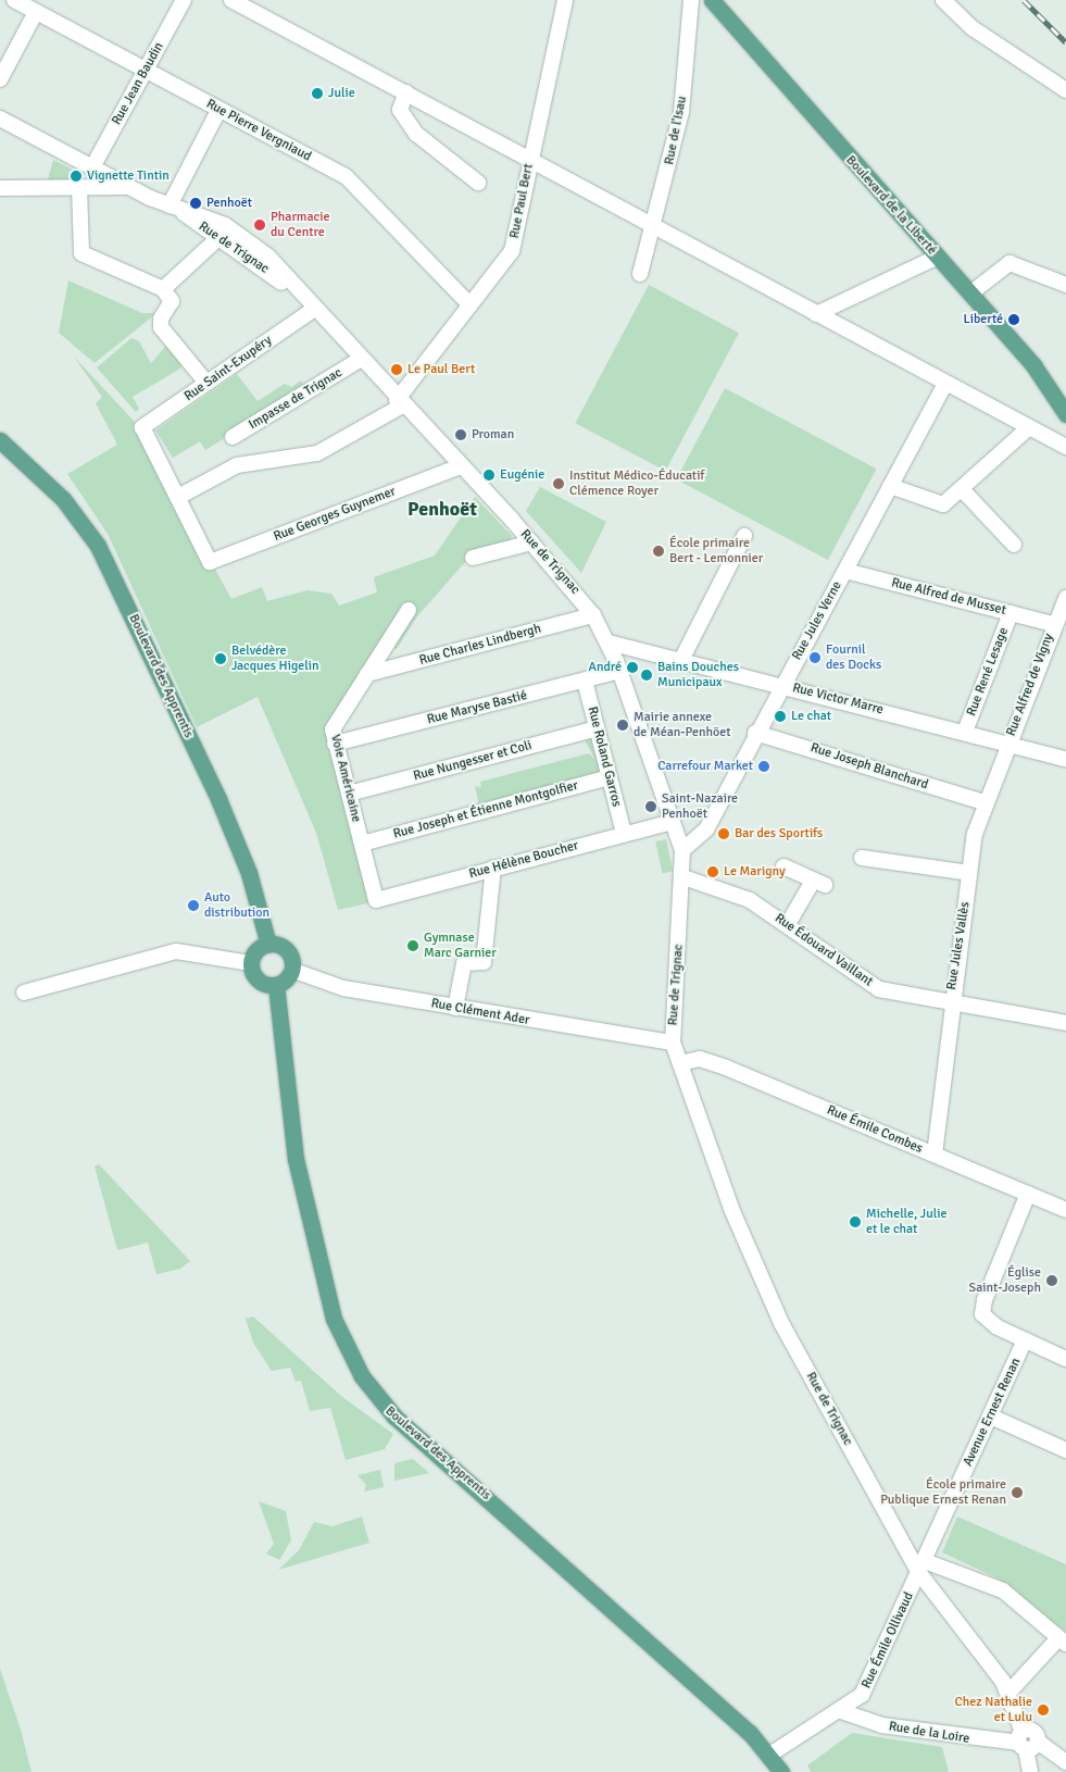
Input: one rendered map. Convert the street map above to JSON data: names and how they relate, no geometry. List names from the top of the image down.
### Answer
{
  "streets": {
    "main road": ["Boulevard de la Liberté", "Boulevard des Apprentis"],
    "street": [
      "Rue Jean Baudin",
      "Rue Pierre Vergniaud",
      "Rue de l'Isau",
      "Rue Paul Bert",
      "Rue de Trignac",
      "Rue Saint-Exupéry",
      "Impasse de Trignac",
      "Rue Georges Guynemer",
      "Rue Alfred de Musset",
      "Rue Jules Verne",
      "Rue Charles Lindbergh",
      "Rue René Lesage",
      "Rue Alfred de Vigny",
      "Rue Victor Marre",
      "Rue Maryse Bastié",
      "Rue Roland Garros",
      "Rue Nungesser et Coli",
      "Rue Joseph Blanchard",
      "Voie Américaine",
      "Rue Joseph et Étienne Montgolfier",
      "Rue Hélène Boucher",
      "Rue Jules Vallès",
      "Rue Édouard Vaillant",
      "Rue Clément Ader",
      "Rue Émile Combes",
      "Avenue Ernest Renan",
      "Rue Émile Ollivaud",
      "Rue de la Loire"
    ]
  },
  "crossings": [
    ["Rue Jean Baudin", "Rue Pierre Vergniaud"],
    ["Rue Jean Baudin", "Rue de Trignac"],
    ["Rue Pierre Vergniaud", "Rue Paul Bert"],
    ["Rue Paul Bert", "Rue de Trignac"],
    ["Rue de Trignac", "Rue Saint-Exupéry"],
    ["Rue de Trignac", "Impasse de Trignac"],
    ["Rue de Trignac", "Rue Georges Guynemer"],
    ["Rue de Trignac", "Rue Jules Verne"],
    ["Rue de Trignac", "Rue Charles Lindbergh"],
    ["Rue de Trignac", "Rue Victor Marre"],
    ["Rue de Trignac", "Rue Maryse Bastié"],
    ["Rue de Trignac", "Rue Hélène Boucher"],
    ["Rue de Trignac", "Rue Édouard Vaillant"],
    ["Rue de Trignac", "Rue Clément Ader"],
    ["Rue de Trignac", "Rue Émile Combes"],
    ["Rue de Trignac", "Avenue Ernest Renan"],
    ["Rue de Trignac", "Rue Émile Ollivaud"],
    ["Rue de Trignac", "Rue de la Loire"],
    ["Rue Saint-Exupéry", "Rue Georges Guynemer"],
    ["Rue Alfred de Musset", "Rue Jules Verne"],
    ["Rue Alfred de Musset", "Rue René Lesage"],
    ["Rue Alfred de Musset", "Rue Alfred de Vigny"],
    ["Rue Jules Verne", "Rue Victor Marre"],
    ["Rue Jules Verne", "Rue Joseph Blanchard"],
    ["Rue Charles Lindbergh", "Voie Américaine"],
    ["Rue René Lesage", "Rue Victor Marre"],
    ["Boulevard des Apprentis", "Rue Clément Ader"],
    ["Boulevard des Apprentis", "Rue Émile Ollivaud"],
    ["Rue Alfred de Vigny", "Rue Victor Marre"],
    ["Rue Alfred de Vigny", "Rue Jules Vallès"],
    ["Rue Victor Marre", "Rue Jules Vallès"],
    ["Rue Maryse Bastié", "Rue Roland Garros"],
    ["Rue Maryse Bastié", "Voie Américaine"],
    ["Rue Roland Garros", "Rue Nungesser et Coli"],
    ["Rue Roland Garros", "Rue Joseph et Étienne Montgolfier"],
    ["Rue Roland Garros", "Rue Hélène Boucher"],
    ["Rue Nungesser et Coli", "Voie Américaine"],
    ["Rue Joseph Blanchard", "Rue Jules Vallès"],
    ["Voie Américaine", "Rue Joseph et Étienne Montgolfier"],
    ["Voie Américaine", "Rue Hélène Boucher"],
    ["Rue Jules Vallès", "Rue Édouard Vaillant"],
    ["Rue Jules Vallès", "Rue Émile Combes"],
    ["Avenue Ernest Renan", "Rue Émile Ollivaud"],
    ["Rue Émile Ollivaud", "Rue de la Loire"]
  ],
  "districts": ["Penhoët"],
  "places": [
    "Julie",
    "Vignette Tintin",
    "Penhoët",
    "Pharmacie du Centre",
    "Liberté",
    "Le Paul Bert",
    "Proman",
    "Eugénie",
    "Institut Médico-Éducatif Clémence Royer",
    "École primaire Bert - Lemonnier",
    "Fournil des Docks",
    "Belvédère Jacques Higelin",
    "André",
    "Bains Douches Municipaux",
    "Le chat",
    "Mairie annexe de Méan-Penhöet",
    "Carrefour Market",
    "Saint-Nazaire Penhoët",
    "Bar des Sportifs",
    "Le Marigny",
    "Auto distribution",
    "Gymnase Marc Garnier",
    "Michelle, Julie et le chat",
    "Église Saint-Joseph",
    "École primaire Publique Ernest Renan",
    "Chez Nathalie et Lulu"
  ]
}
